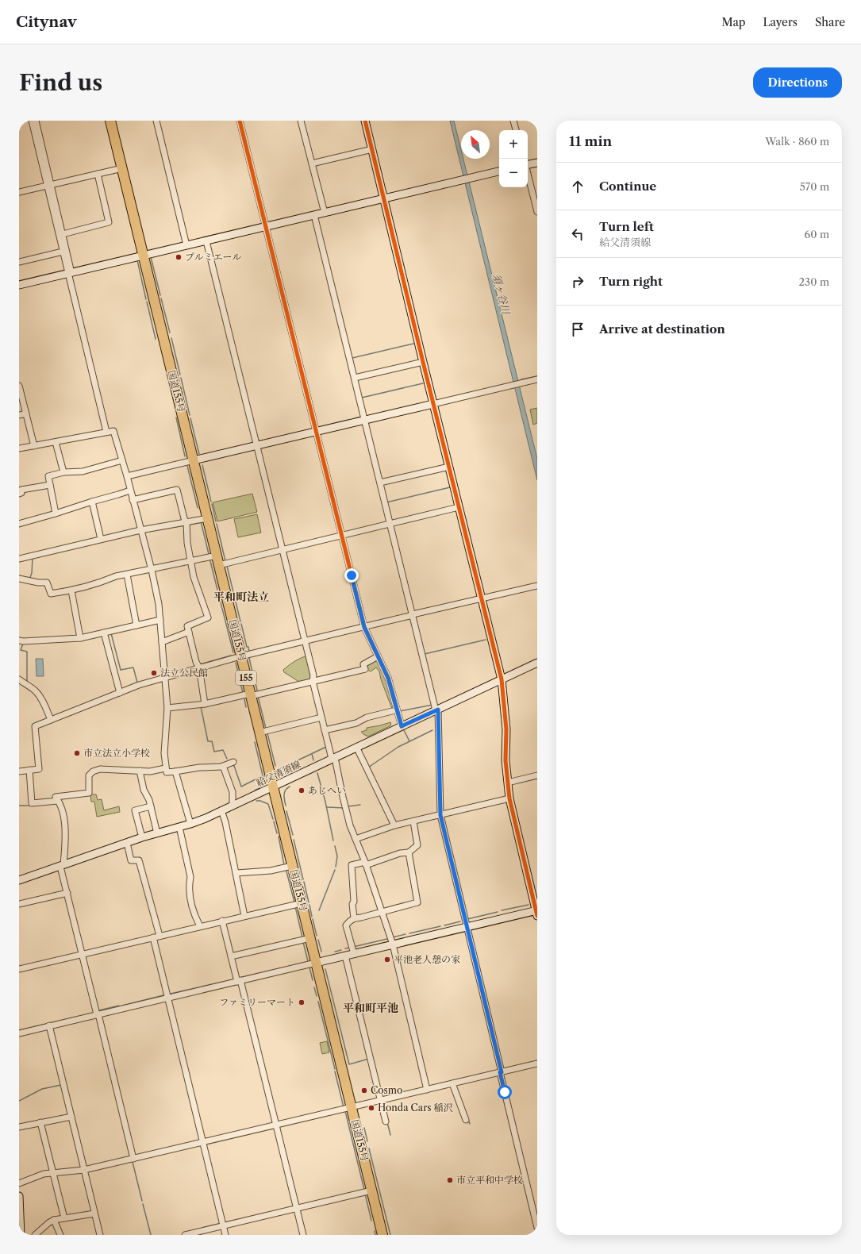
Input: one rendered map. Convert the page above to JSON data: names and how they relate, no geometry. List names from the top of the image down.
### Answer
{
  "streets": {
    "highway": ["国道155号", "155"],
    "street": ["給父清須線"]
  },
  "crossings": [
    ["国道155号", "給父清須線"]
  ],
  "districts": ["平和町法立", "平和町平池"],
  "water": ["須ヶ谷川"],
  "places": [
    "プルミエール",
    "法立公民館",
    "市立法立小学校",
    "あじへい",
    "平池老人憩の家",
    "ファミリーマート",
    "Cosmo",
    "Honda Cars 稲沢",
    "市立平和中学校"
  ],
  "north": "top left",
  "page": {
    "header": "Citynav",
    "nav": ["Map", "Layers", "Share"],
    "buttons": "Directions",
    "title": "Find us",
    "heading": ["11 min", "Walk · 860 m"],
    "map_buttons": ["+", "−"],
    "list": [
      ["Continue", "570 m"],
      ["Turn left", "給父清須線", "60 m"],
      ["Turn right", "230 m"],
      "Arrive at destination"
    ]
  }
}
